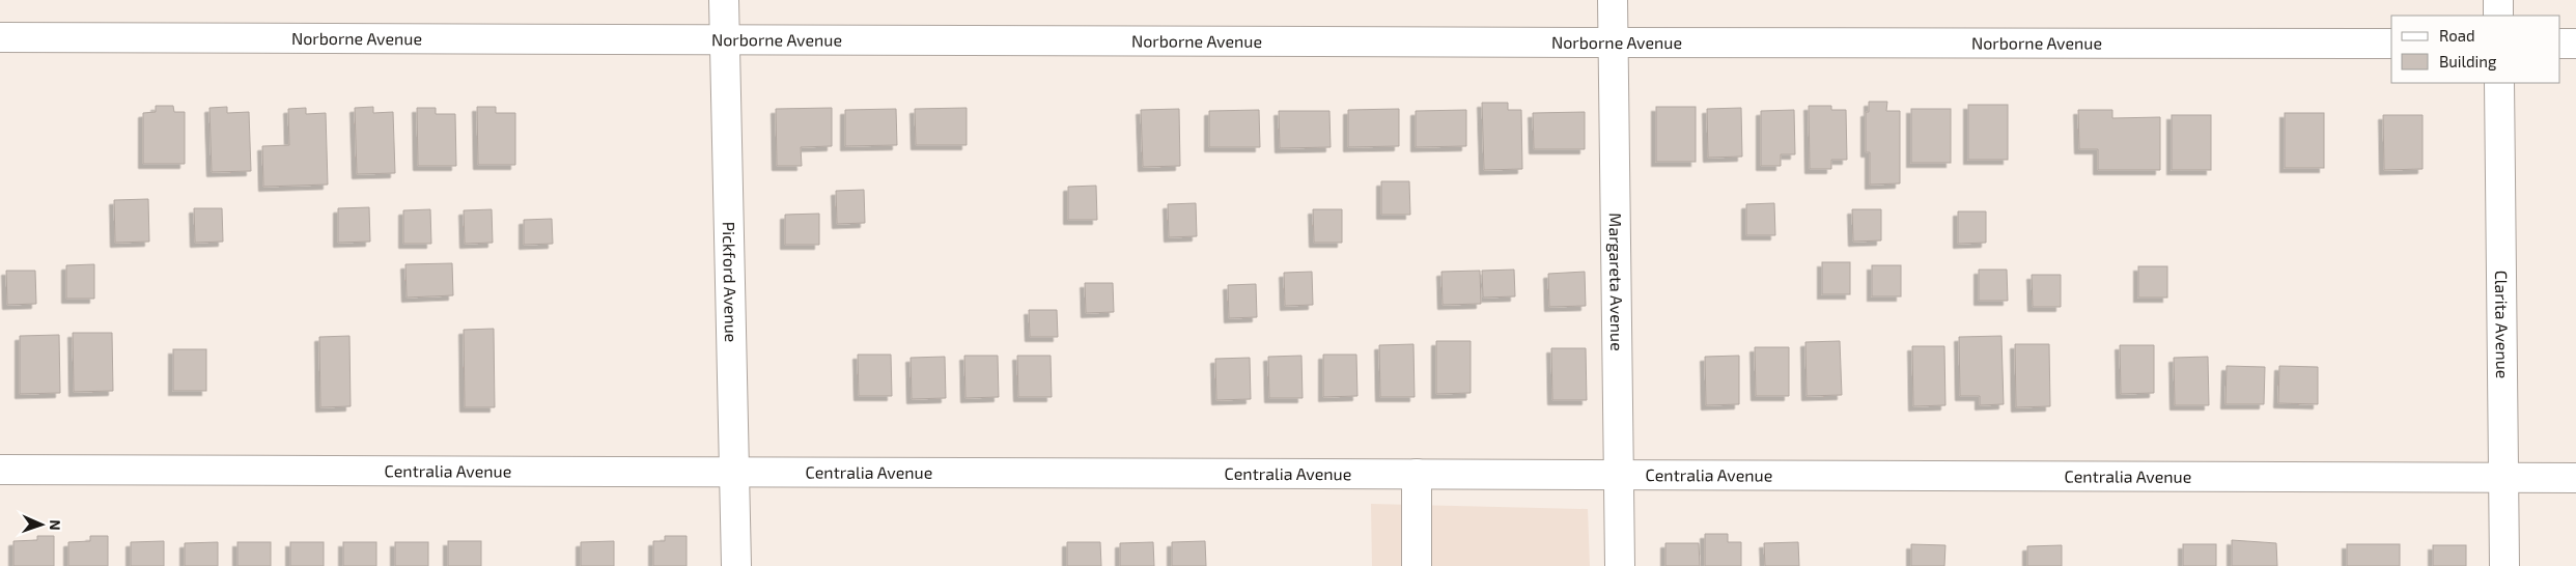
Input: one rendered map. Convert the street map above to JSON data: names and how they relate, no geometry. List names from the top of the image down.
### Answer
{
  "streets": {
    "street": [
      "Norborne Avenue",
      "Pickford Avenue",
      "Margareta Avenue",
      "Clarita Avenue",
      "Centralia Avenue"
    ]
  },
  "crossings": [
    ["Norborne Avenue", "Pickford Avenue"],
    ["Norborne Avenue", "Margareta Avenue"],
    ["Pickford Avenue", "Centralia Avenue"],
    ["Margareta Avenue", "Centralia Avenue"],
    ["Clarita Avenue", "Centralia Avenue"]
  ],
  "legend": ["Road", "Building"],
  "north": "right"
}
